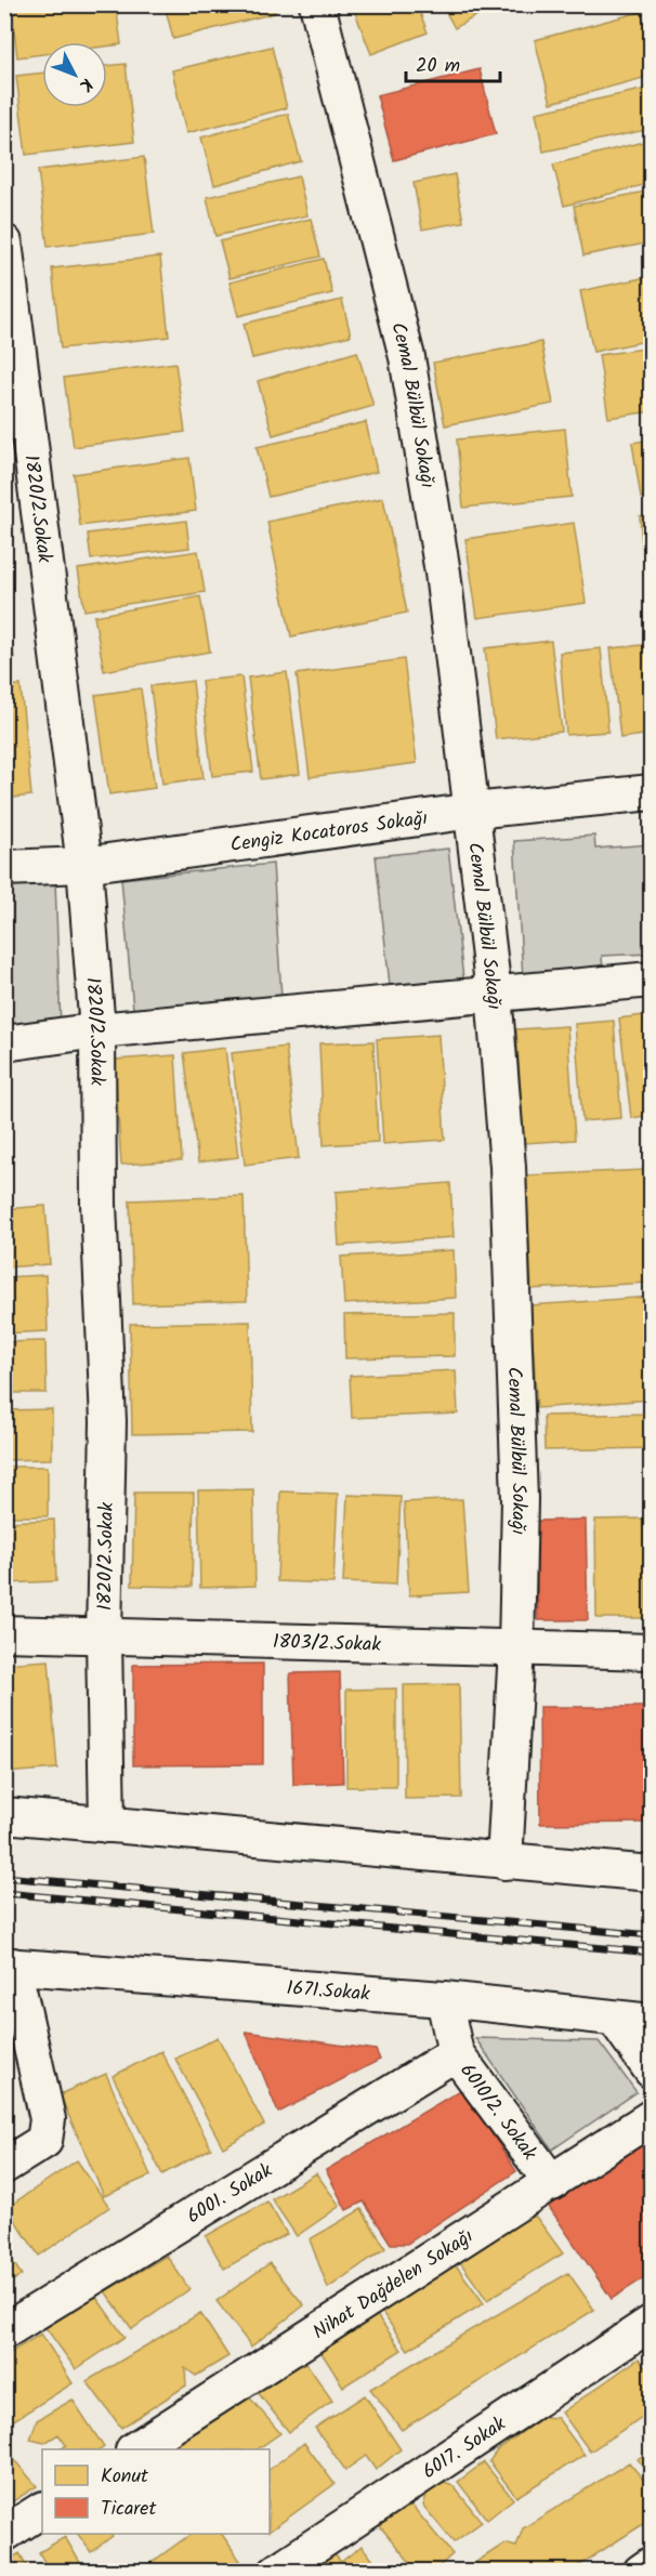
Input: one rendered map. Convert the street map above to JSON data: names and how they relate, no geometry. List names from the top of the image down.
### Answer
{
  "streets": {
    "street": [
      "Cemal Bülbül Sokağı",
      "1820/2.Sokak",
      "Cengiz Kocatoros Sokağı",
      "1803/2.Sokak",
      "1671.Sokak",
      "6010/2. Sokak",
      "6001. Sokak",
      "Nihat Dağdelen Sokağı",
      "6017. Sokak"
    ]
  },
  "crossings": [
    ["Cemal Bülbül Sokağı", "Cengiz Kocatoros Sokağı"],
    ["Cemal Bülbül Sokağı", "1803/2.Sokak"],
    ["1820/2.Sokak", "Cengiz Kocatoros Sokağı"],
    ["1820/2.Sokak", "1803/2.Sokak"],
    ["1671.Sokak", "6010/2. Sokak"],
    ["6010/2. Sokak", "6001. Sokak"],
    ["6010/2. Sokak", "Nihat Dağdelen Sokağı"]
  ],
  "legend": ["Konut", "Ticaret"],
  "scale_bar": "20 m",
  "north": "bottom right"
}
